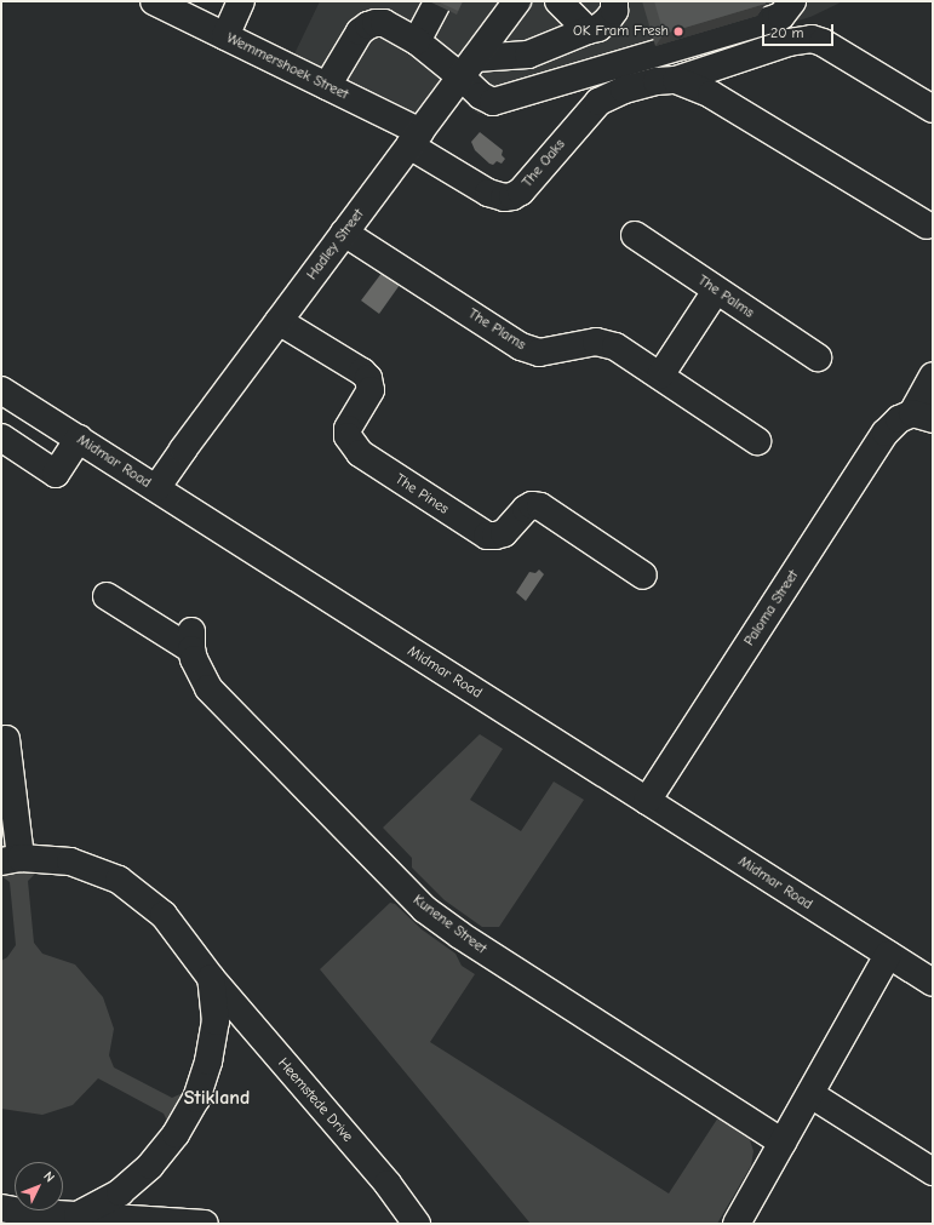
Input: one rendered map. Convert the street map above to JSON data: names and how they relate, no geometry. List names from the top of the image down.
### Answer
{
  "streets": {
    "street": [
      "Wemmershoek Street",
      "The Oaks",
      "Hadley Street",
      "The Palms",
      "The Plams",
      "Midmar Road",
      "The Pines",
      "Paloma Street",
      "Kunene Street",
      "Heemstede Drive"
    ]
  },
  "crossings": [
    ["Wemmershoek Street", "The Oaks"],
    ["Wemmershoek Street", "Hadley Street"],
    ["The Oaks", "Hadley Street"],
    ["Hadley Street", "The Plams"],
    ["Hadley Street", "Midmar Road"],
    ["Hadley Street", "The Pines"],
    ["Midmar Road", "Paloma Street"]
  ],
  "districts": ["Stikland"],
  "places": ["OK Fram Fresh"],
  "scale_bar": "20 m",
  "north": "top right"
}
